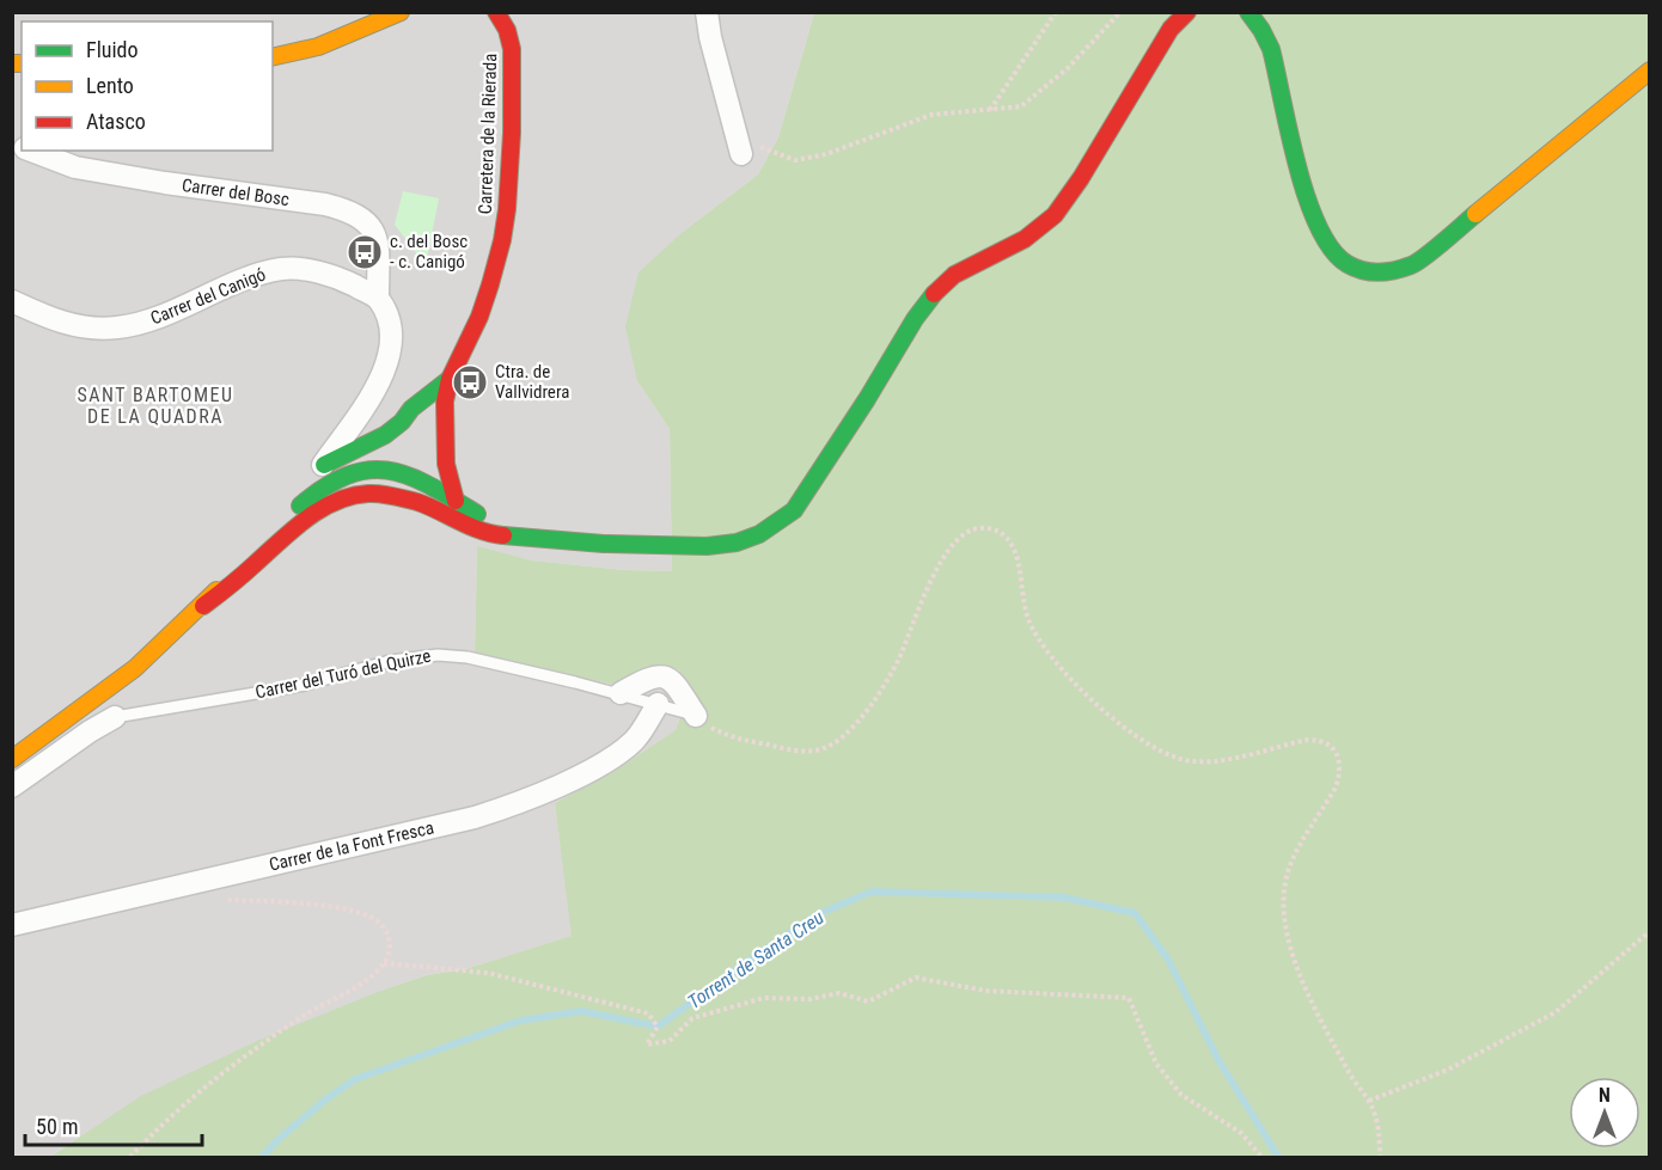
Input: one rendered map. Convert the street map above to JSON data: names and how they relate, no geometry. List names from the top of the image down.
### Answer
{
  "streets": {
    "main road": ["Carretera de la Rierada"],
    "street": ["Carrer del Bosc", "Carrer del Canigó", "Carrer de la Font Fresca"],
    "lane": ["Carrer del Turó del Quirze"]
  },
  "crossings": [
    ["Carrer del Bosc", "Carrer del Canigó"],
    ["Carrer del Turó del Quirze", "Carrer de la Font Fresca"]
  ],
  "districts": ["SANT BARTOMEU DE LA QUADRA"],
  "water": ["Torrent de Santa Creu"],
  "places": {
    "bus stop": ["c. del Bosc - c. Canigó", "Ctra. de Vallvidrera"]
  },
  "legend": ["Fluido", "Lento", "Atasco"],
  "scale_bar": "50 m",
  "north": "top"
}
